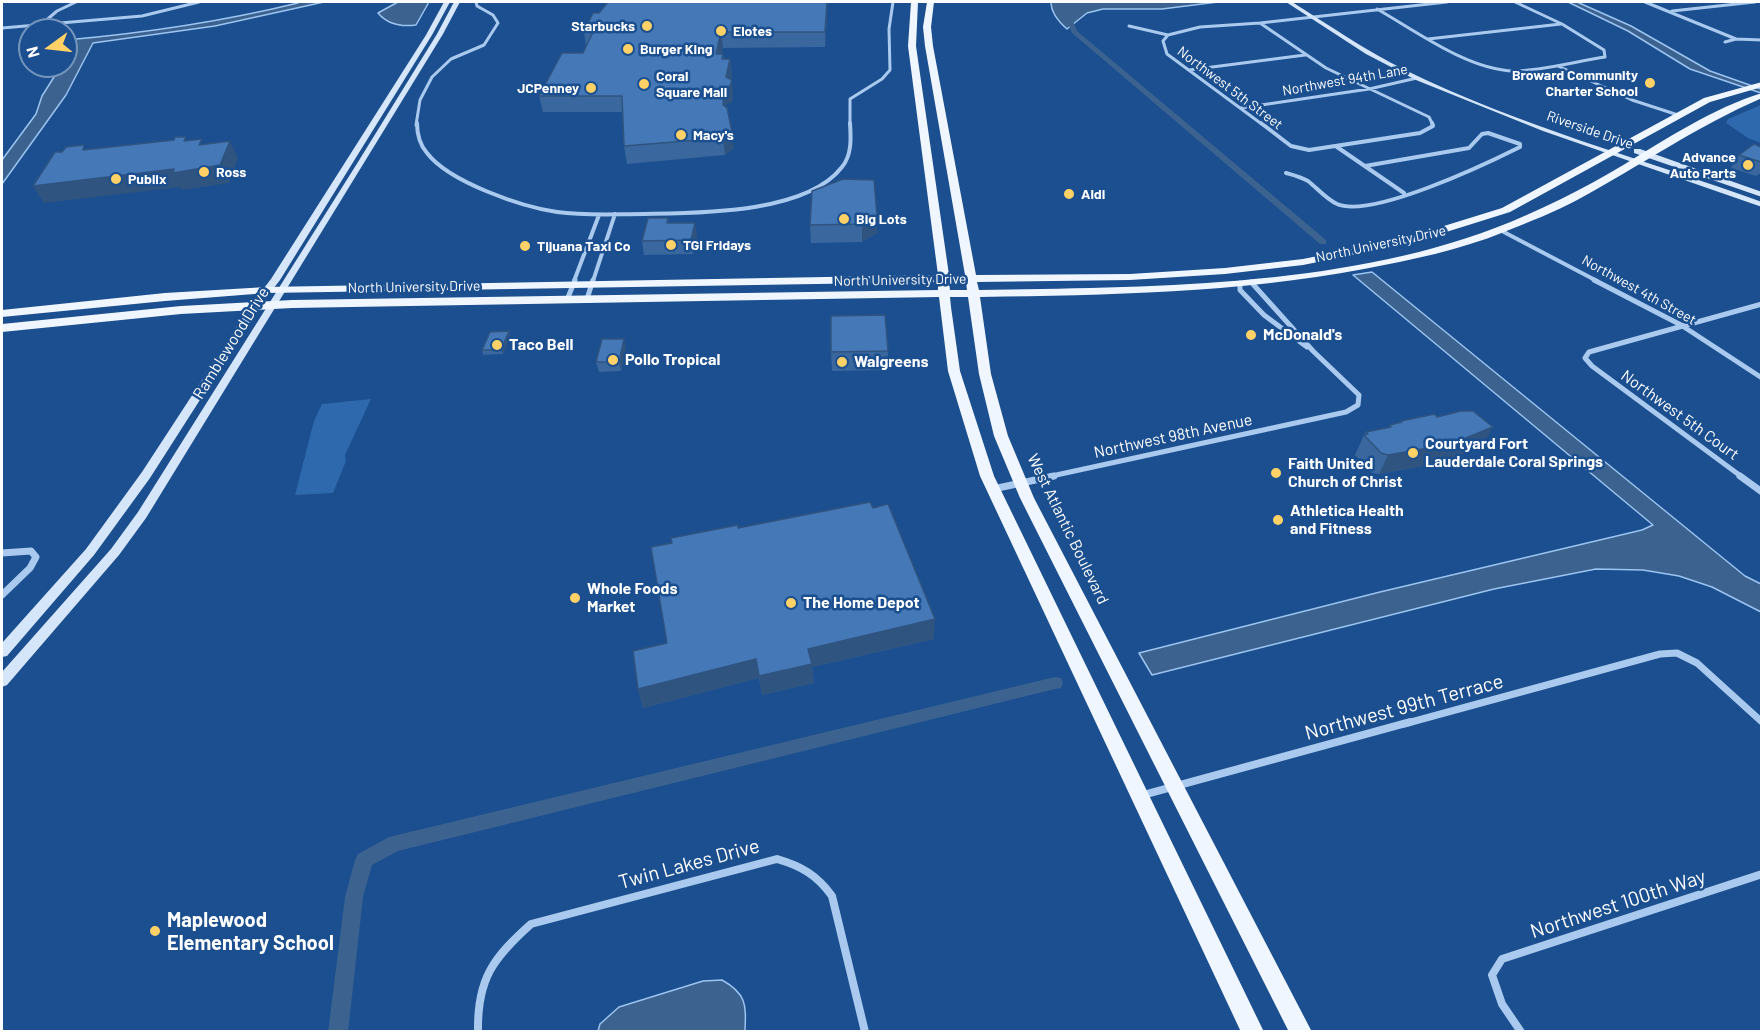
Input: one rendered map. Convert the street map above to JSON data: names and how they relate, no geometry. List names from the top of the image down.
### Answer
{
  "streets": {
    "main road": ["North University Drive", "West Atlantic Boulevard"],
    "street": [
      "Northwest 94th Lane",
      "Northwest 5th Street",
      "Riverside Drive",
      "Northwest 4th Street",
      "Ramblewood Drive",
      "Northwest 5th Court",
      "Northwest 98th Avenue",
      "Northwest 99th Terrace",
      "Twin Lakes Drive",
      "Northwest 100th Way"
    ]
  },
  "crossings": [
    ["Northwest 94th Lane", "Northwest 5th Street"],
    ["Northwest 94th Lane", "Riverside Drive"],
    ["Riverside Drive", "North University Drive"],
    ["North University Drive", "Northwest 4th Street"],
    ["North University Drive", "Ramblewood Drive"],
    ["North University Drive", "West Atlantic Boulevard"],
    ["Northwest 4th Street", "Northwest 5th Court"],
    ["Northwest 98th Avenue", "West Atlantic Boulevard"],
    ["West Atlantic Boulevard", "Northwest 99th Terrace"]
  ],
  "places": [
    "Starbucks",
    "Elotes",
    "Burger King",
    "Broward Community Charter School",
    "Coral Square Mall",
    "JCPenney",
    "Macy's",
    "Advance Auto Parts",
    "Ross",
    "Publix",
    "Aldi",
    "Big Lots",
    "TGI Fridays",
    "Tijuana Taxi Co",
    "McDonald's",
    "Taco Bell",
    "Pollo Tropical",
    "Walgreens",
    "Courtyard Fort Lauderdale Coral Springs",
    "Faith United Church of Christ",
    "Athletica Health and Fitness",
    "Whole Foods Market",
    "The Home Depot",
    "Maplewood Elementary School"
  ],
  "north": "left"
}
